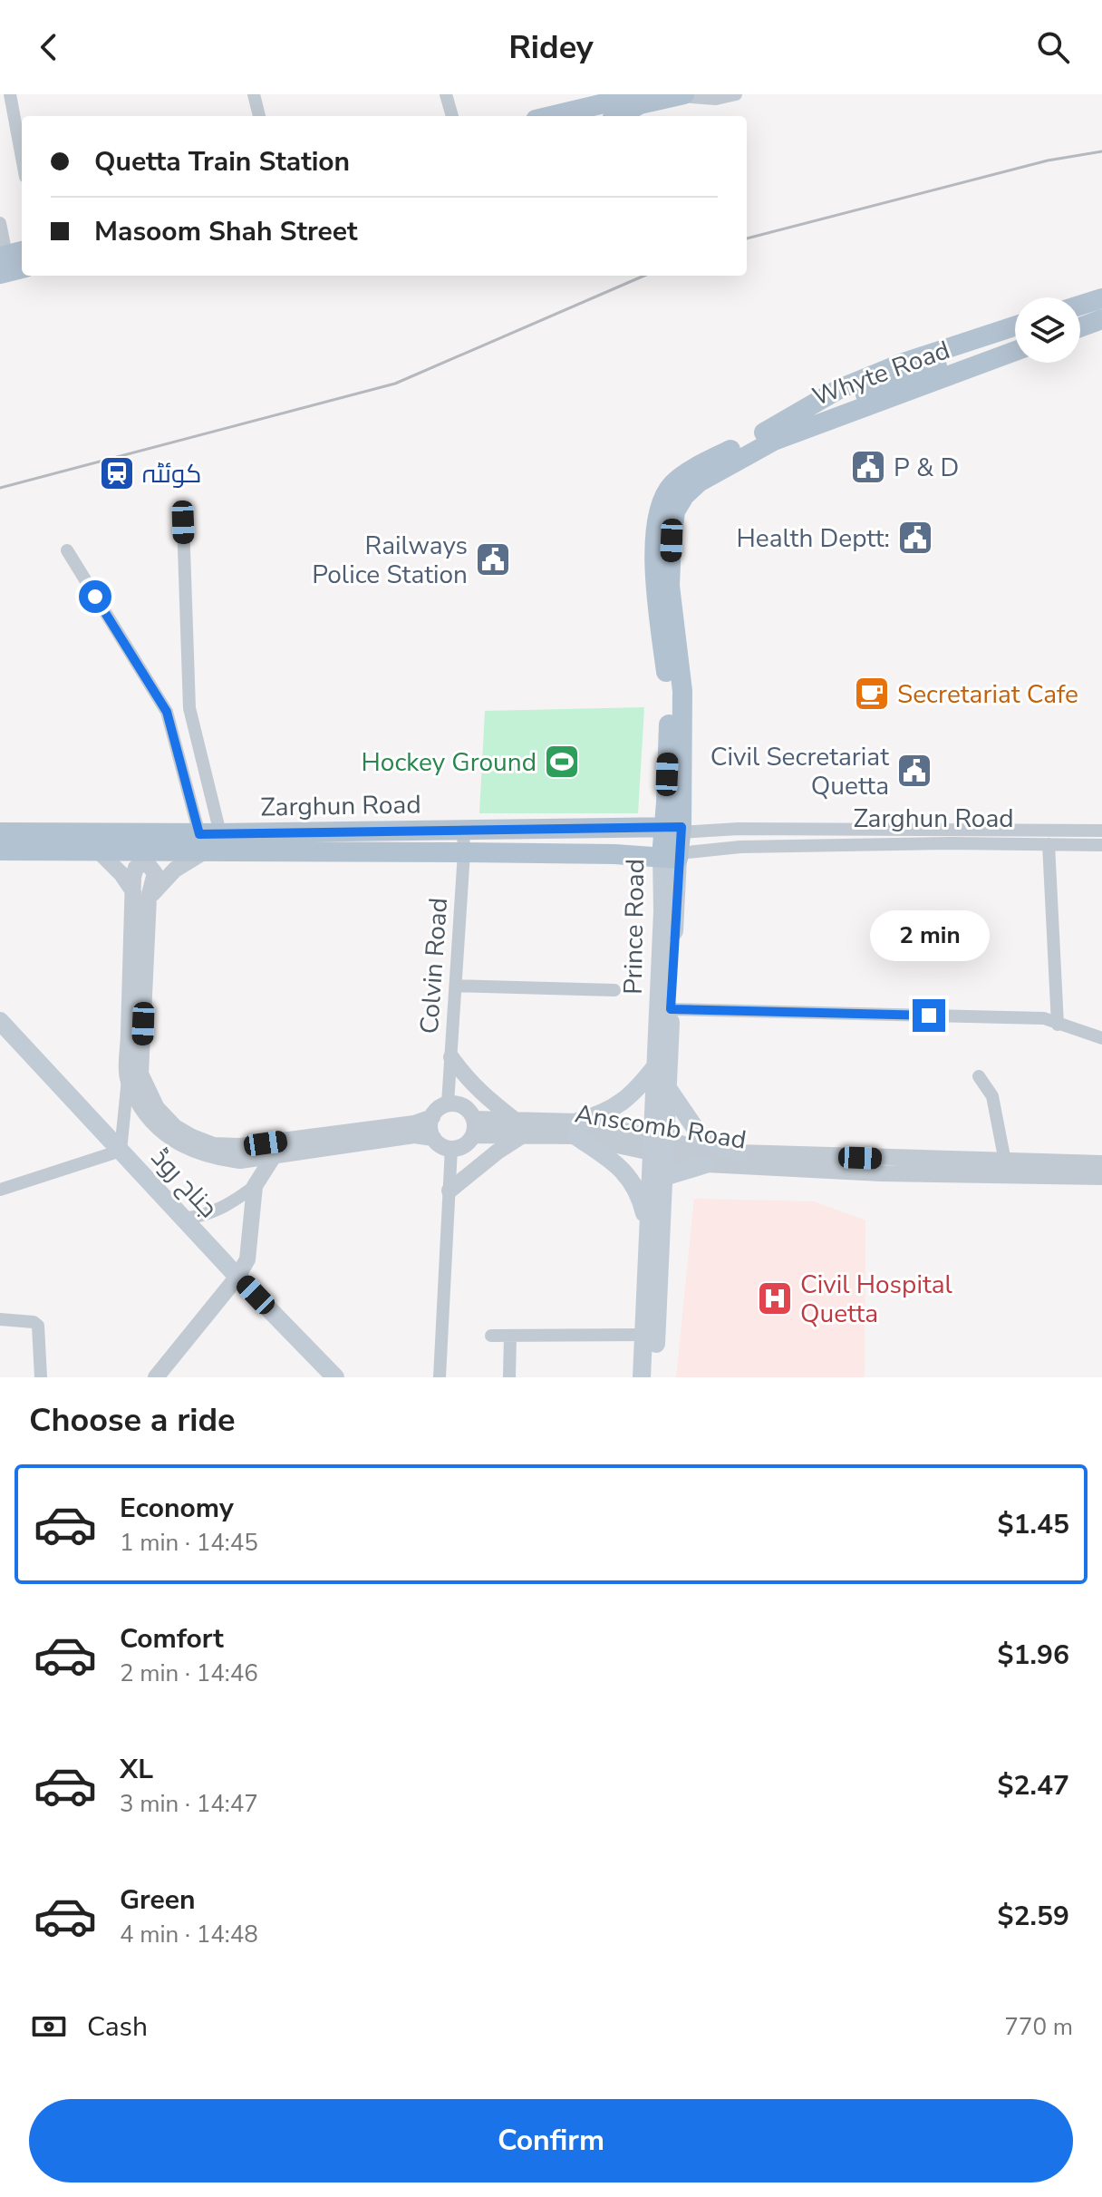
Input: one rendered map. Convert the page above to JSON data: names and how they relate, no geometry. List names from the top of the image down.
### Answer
{
  "streets": {
    "main road": [
      "Whyte Road",
      "Zarghun Road",
      "Prince Road",
      "جناح روڈ"
    ],
    "street": ["Colvin Road", "Anscomb Road"]
  },
  "crossings": [
    ["Whyte Road", "Prince Road"],
    ["Zarghun Road", "Prince Road"],
    ["Zarghun Road", "Colvin Road"],
    ["Prince Road", "Anscomb Road"],
    ["Colvin Road", "Anscomb Road"]
  ],
  "places": {
    "public building": [
      "P & D",
      "Health Deptt:",
      "Railways Police Station",
      "Civil Secretariat Quetta"
    ],
    "station": ["کوئٹہ"],
    "cafe": ["Secretariat Cafe"],
    "sports": ["Hockey Ground"],
    "hospital": ["Civil Hospital Quetta"]
  },
  "page": {
    "header": "Ridey",
    "banner": ["Quetta Train Station", "Masoom Shah Street"],
    "bubble": "2 min",
    "heading": "Choose a ride",
    "list": [
      {
        "name": "Economy",
        "note": "1 min · 14:45",
        "value": "$1.45"
      },
      {
        "name": "Comfort",
        "note": "2 min · 14:46",
        "value": "$1.96"
      },
      {
        "name": "XL",
        "note": "3 min · 14:47",
        "value": "$2.47"
      },
      {
        "name": "Green",
        "note": "4 min · 14:48",
        "value": "$2.59"
      }
    ],
    "pay": ["Cash", "770 m"],
    "buttons": "Confirm"
  }
}
